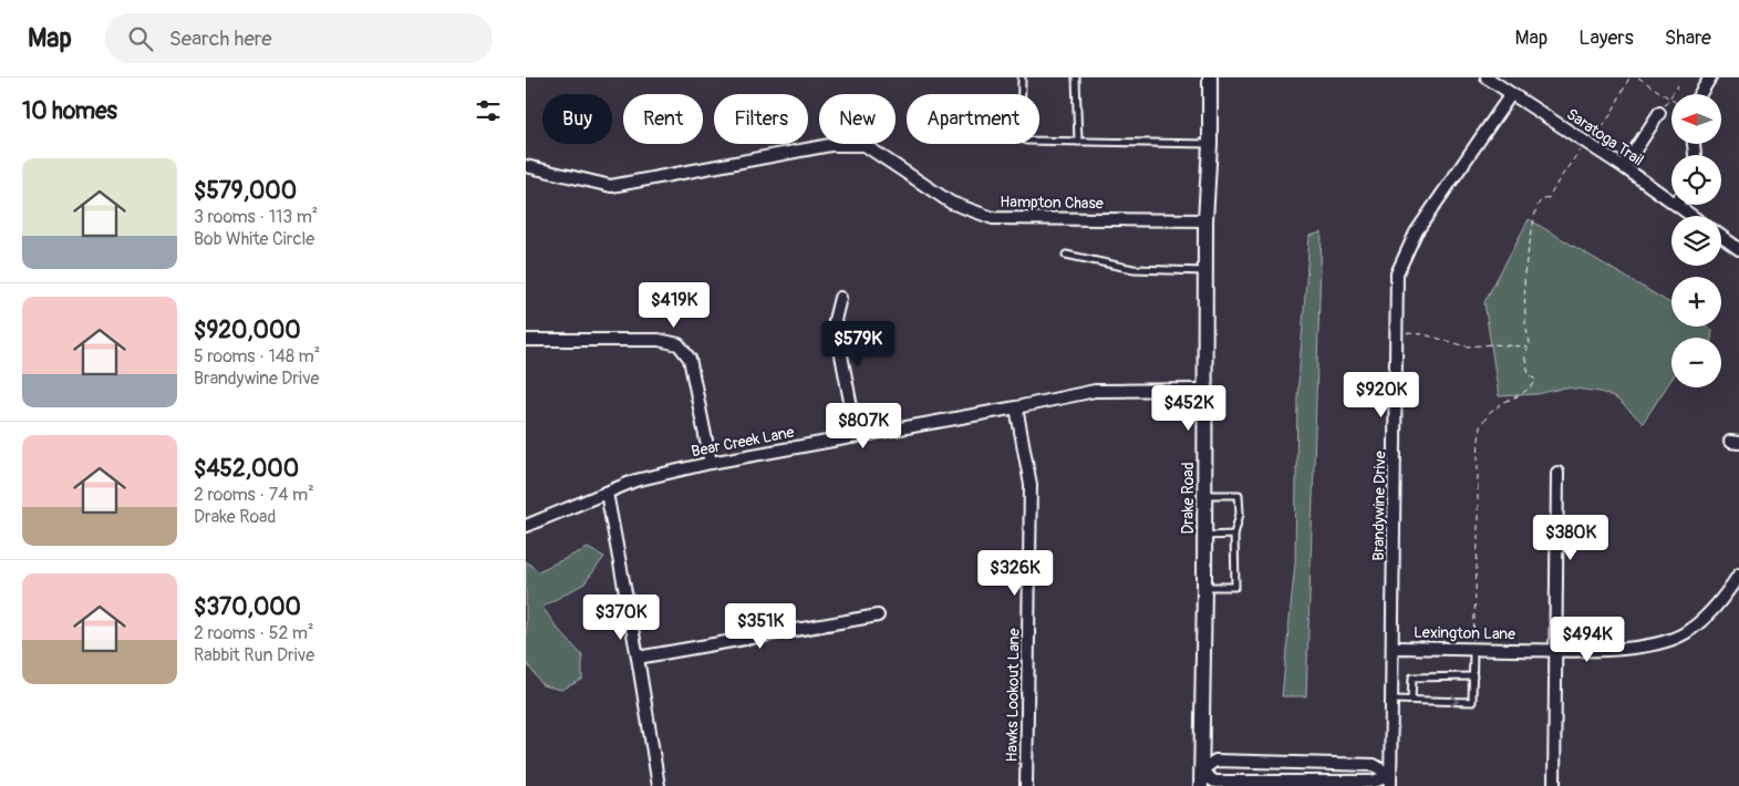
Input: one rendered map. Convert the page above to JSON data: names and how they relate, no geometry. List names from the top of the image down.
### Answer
{
  "streets": {
    "street": [
      "Saratoga Trail",
      "Hampton Chase",
      "Bear Creek Lane",
      "Drake Road",
      "Brandywine Drive",
      "Lexington Lane",
      "Hawks Lookout Lane"
    ]
  },
  "crossings": [
    ["Saratoga Trail", "Brandywine Drive"],
    ["Hampton Chase", "Drake Road"],
    ["Bear Creek Lane", "Drake Road"],
    ["Bear Creek Lane", "Hawks Lookout Lane"],
    ["Brandywine Drive", "Lexington Lane"]
  ],
  "north": "left",
  "page": {
    "header": "Map",
    "search": "Search here",
    "nav": ["Map", "Layers", "Share"],
    "heading": "10 homes",
    "map_buttons": ["+", "−"],
    "chip": [
      "Buy",
      "Rent",
      "Filters",
      "New",
      "Apartment"
    ],
    "list": [
      {
        "name": "$579,000",
        "note": "3 rooms · 113 m² · Bob White Circle"
      },
      {
        "name": "$920,000",
        "note": "5 rooms · 148 m² · Brandywine Drive"
      },
      {
        "name": "$452,000",
        "note": "2 rooms · 74 m² · Drake Road"
      },
      {
        "name": "$370,000",
        "note": "2 rooms · 52 m² · Rabbit Run Drive"
      }
    ],
    "price": [
      "$419K",
      "$579K",
      "$920K",
      "$452K",
      "$807K",
      "$380K",
      "$326K",
      "$370K",
      "$351K",
      "$494K"
    ]
  }
}
